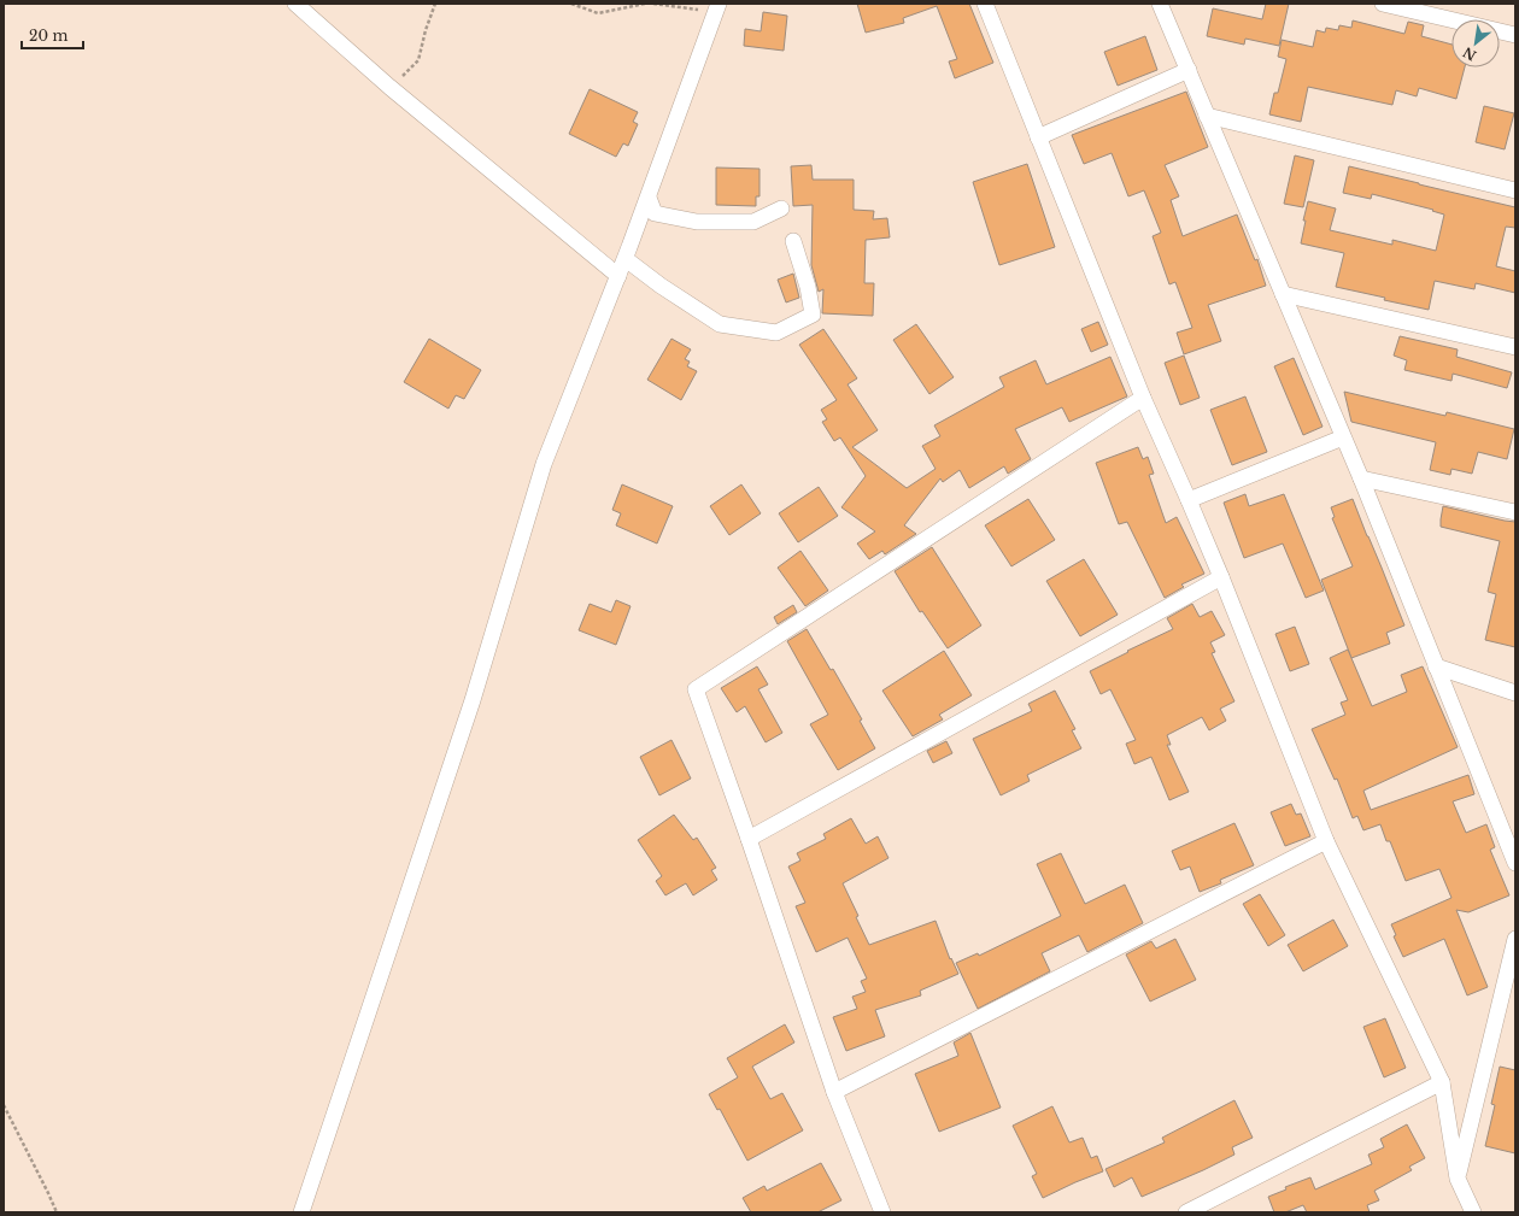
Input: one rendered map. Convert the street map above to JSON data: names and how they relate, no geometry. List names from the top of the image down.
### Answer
{
  "scale_bar": "20 m",
  "north": "bottom left"
}
